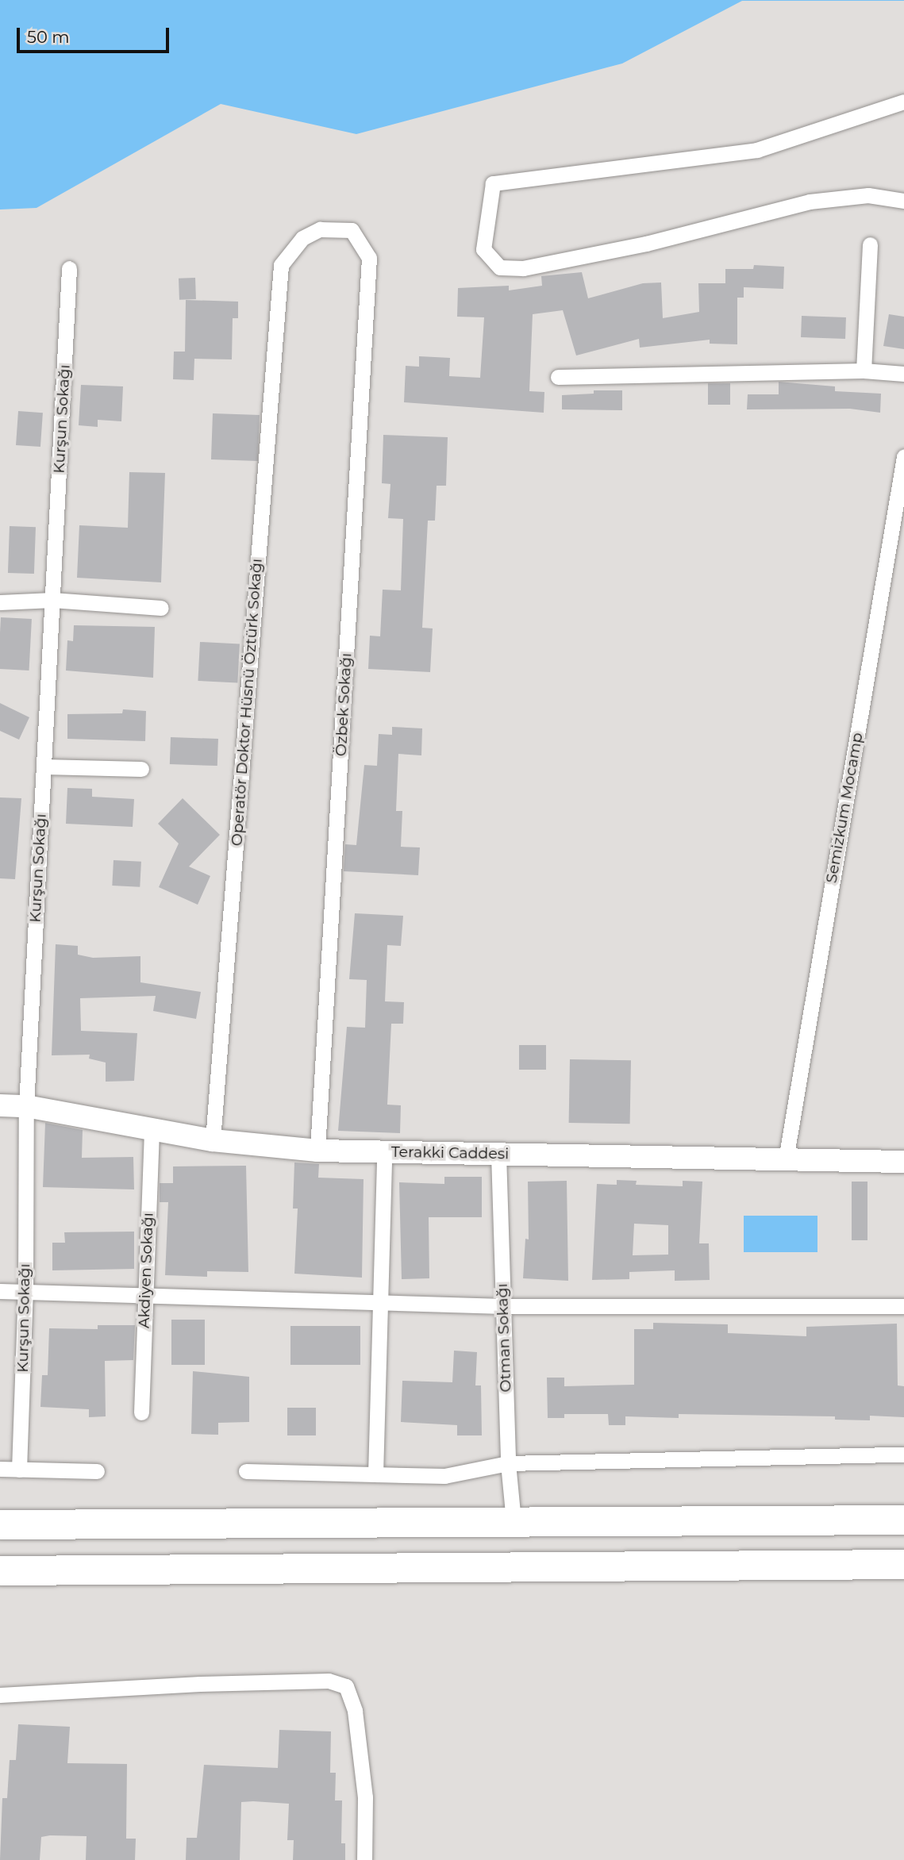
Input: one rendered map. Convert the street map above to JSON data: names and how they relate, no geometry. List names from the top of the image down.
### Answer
{
  "streets": {
    "street": [
      "Kurşun Sokağı",
      "Operatör Doktor Hüsnü Öztürk Sokağı",
      "Özbek Sokağı",
      "Semizkum Mocamp",
      "Terakki Caddesi",
      "Akdiyen Sokağı",
      "Otman Sokağı"
    ]
  },
  "crossings": [
    ["Kurşun Sokağı", "Terakki Caddesi"],
    ["Operatör Doktor Hüsnü Öztürk Sokağı", "Özbek Sokağı"],
    ["Operatör Doktor Hüsnü Öztürk Sokağı", "Terakki Caddesi"],
    ["Özbek Sokağı", "Terakki Caddesi"],
    ["Semizkum Mocamp", "Terakki Caddesi"],
    ["Terakki Caddesi", "Akdiyen Sokağı"],
    ["Terakki Caddesi", "Otman Sokağı"]
  ],
  "scale_bar": "50 m"
}
